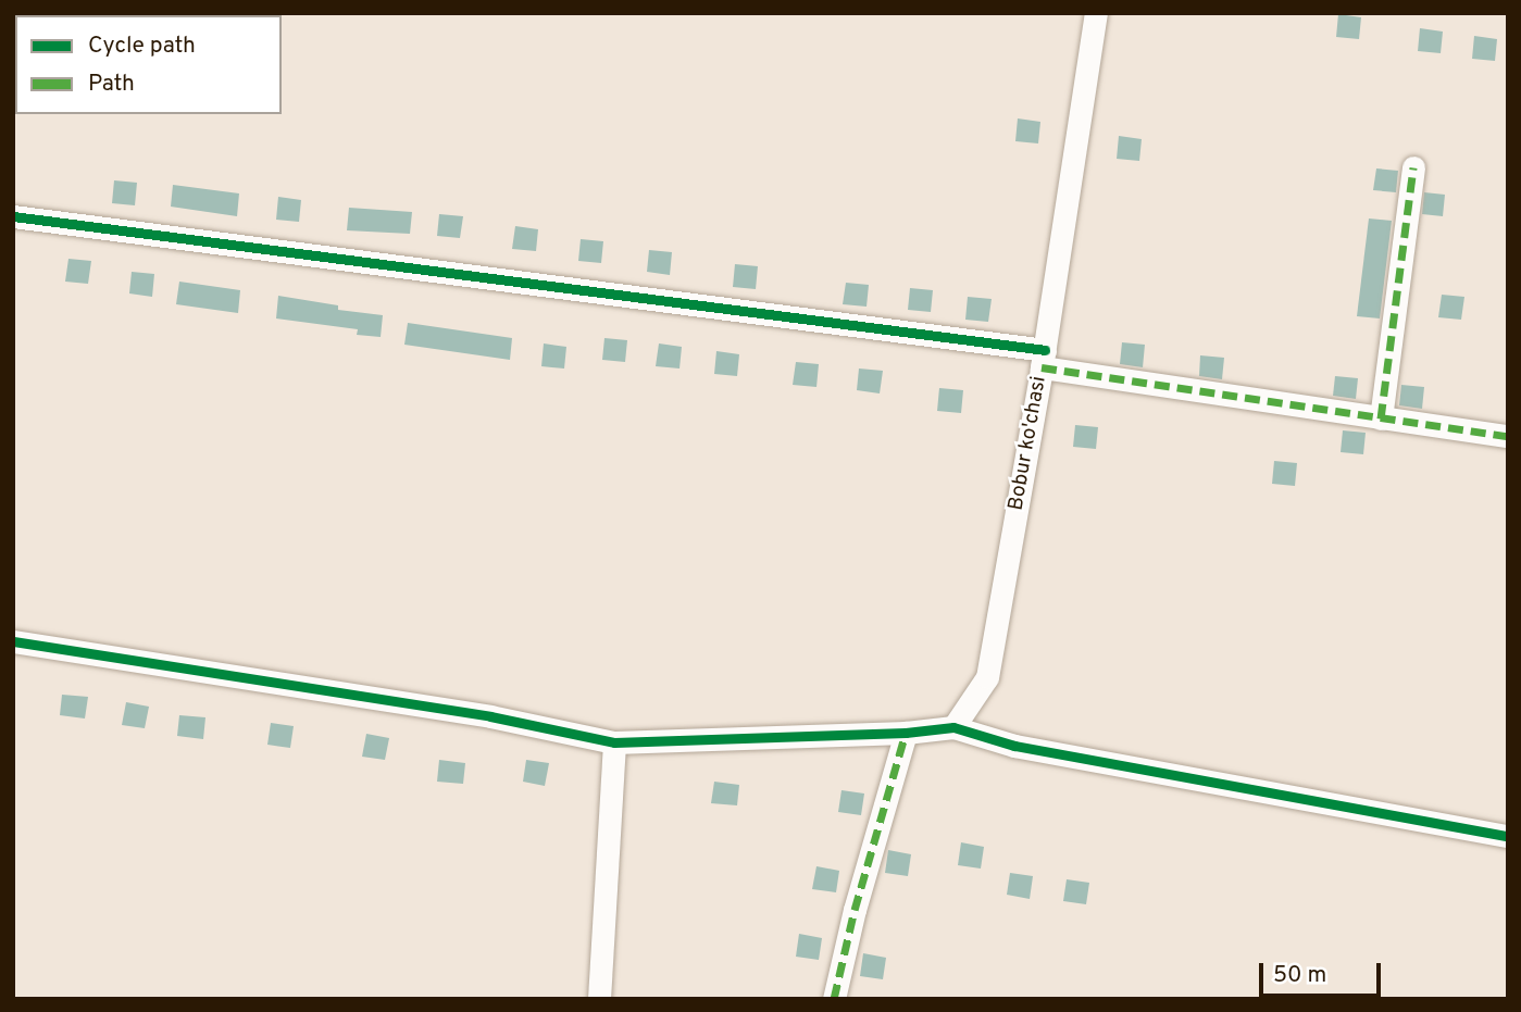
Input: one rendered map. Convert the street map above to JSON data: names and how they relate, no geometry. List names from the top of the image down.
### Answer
{
  "streets": {
    "street": ["Bobur ko'chasi"]
  },
  "legend": ["Cycle path", "Path"],
  "scale_bar": "50 m"
}
